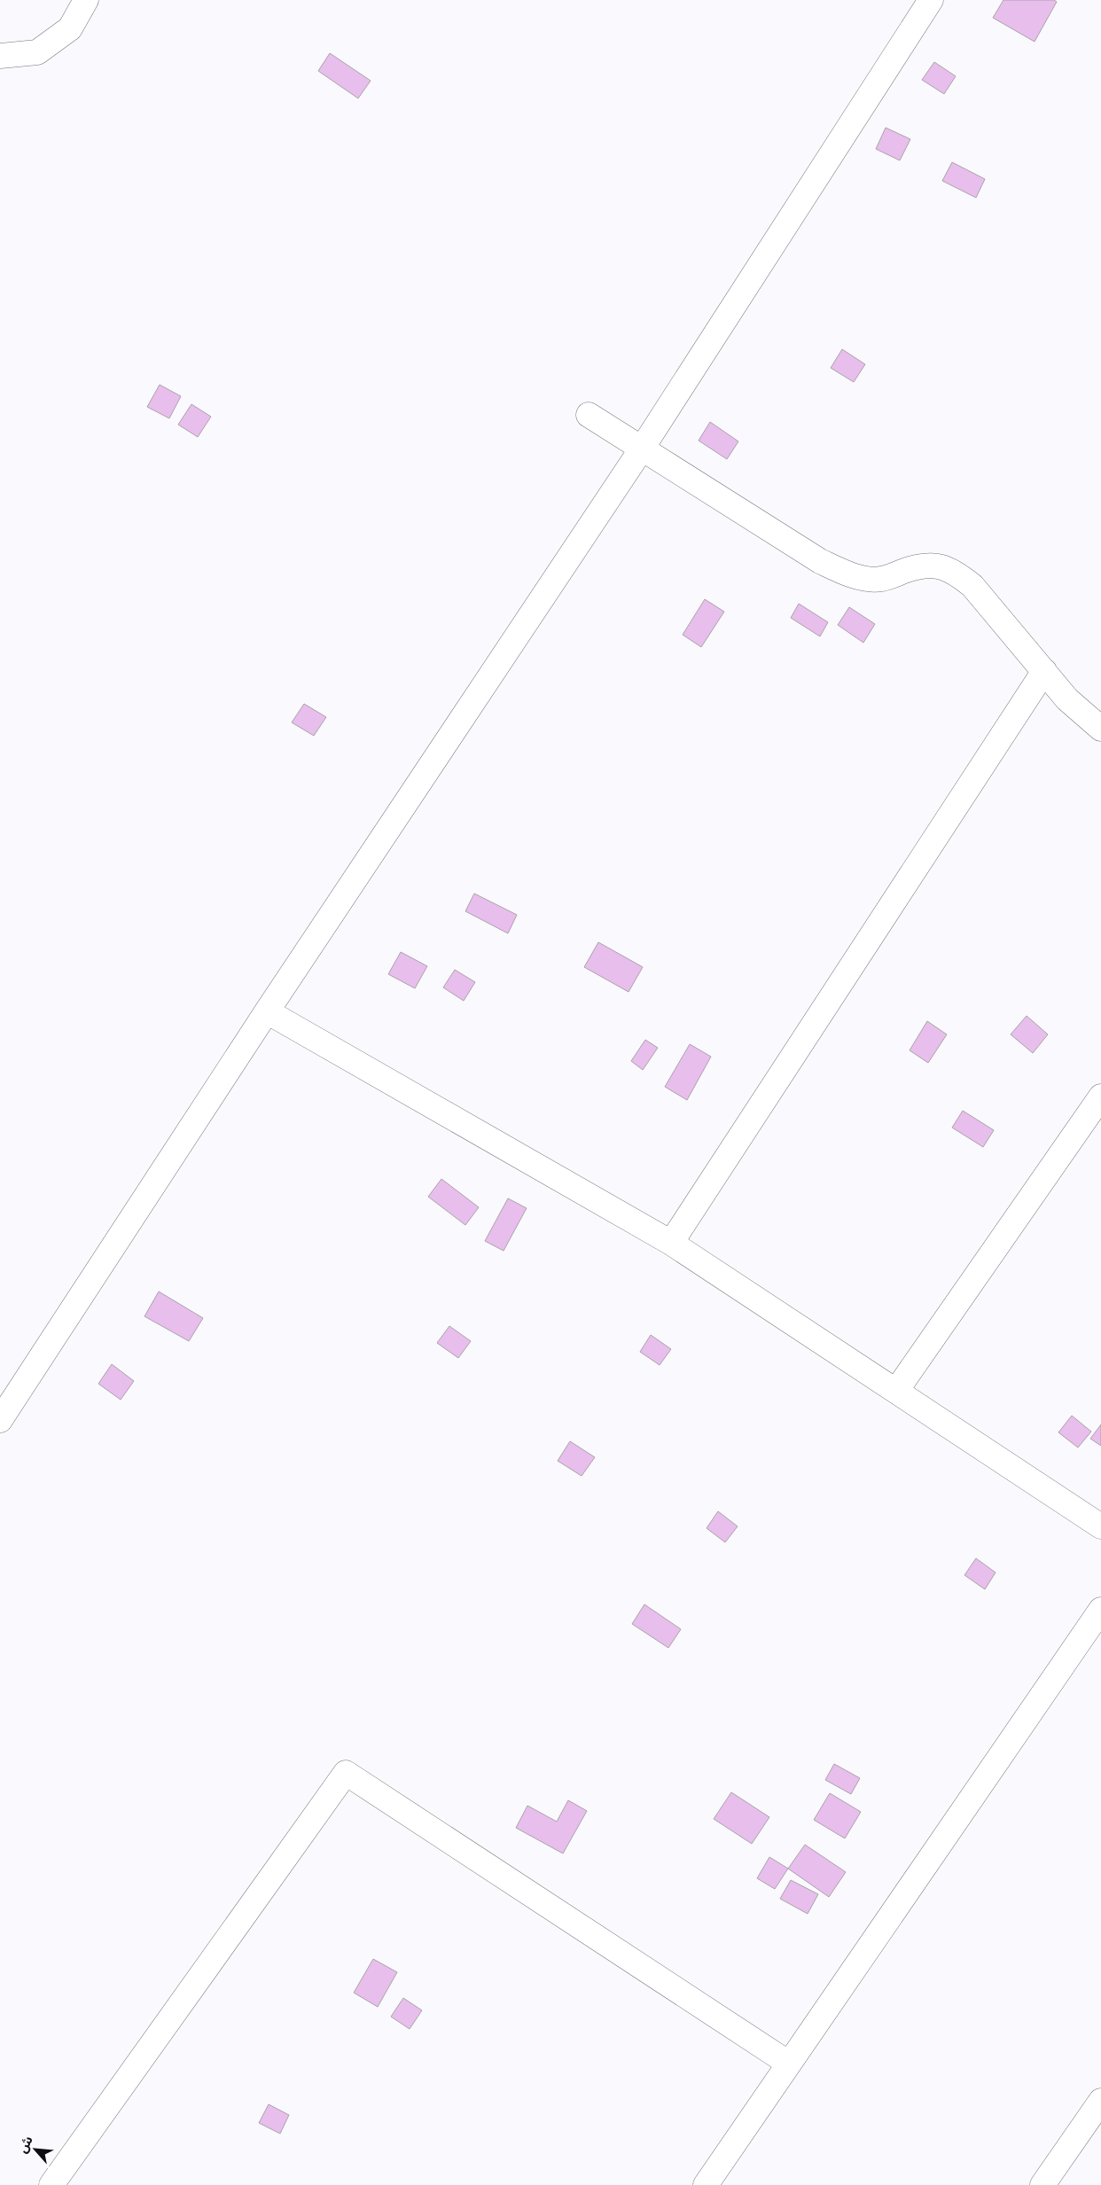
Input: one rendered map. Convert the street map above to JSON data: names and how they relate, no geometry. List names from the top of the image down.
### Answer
{
  "north": "top left"
}
